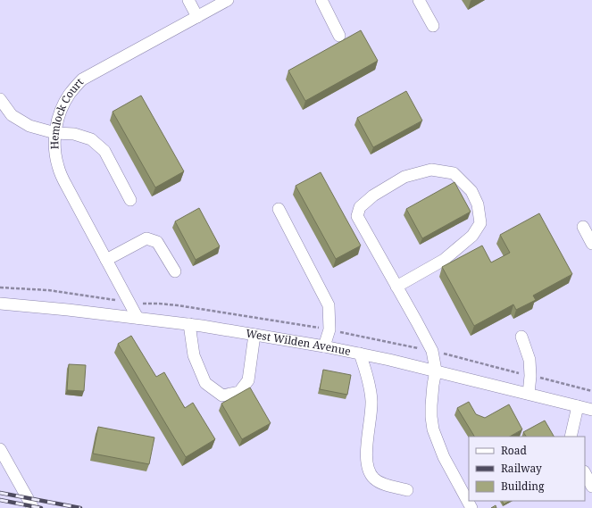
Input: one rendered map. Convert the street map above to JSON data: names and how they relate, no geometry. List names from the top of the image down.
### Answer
{
  "streets": {
    "street": ["Hemlock Court", "West Wilden Avenue"]
  },
  "crossings": [
    ["Hemlock Court", "West Wilden Avenue"]
  ],
  "legend": ["Road", "Railway", "Building"]
}
